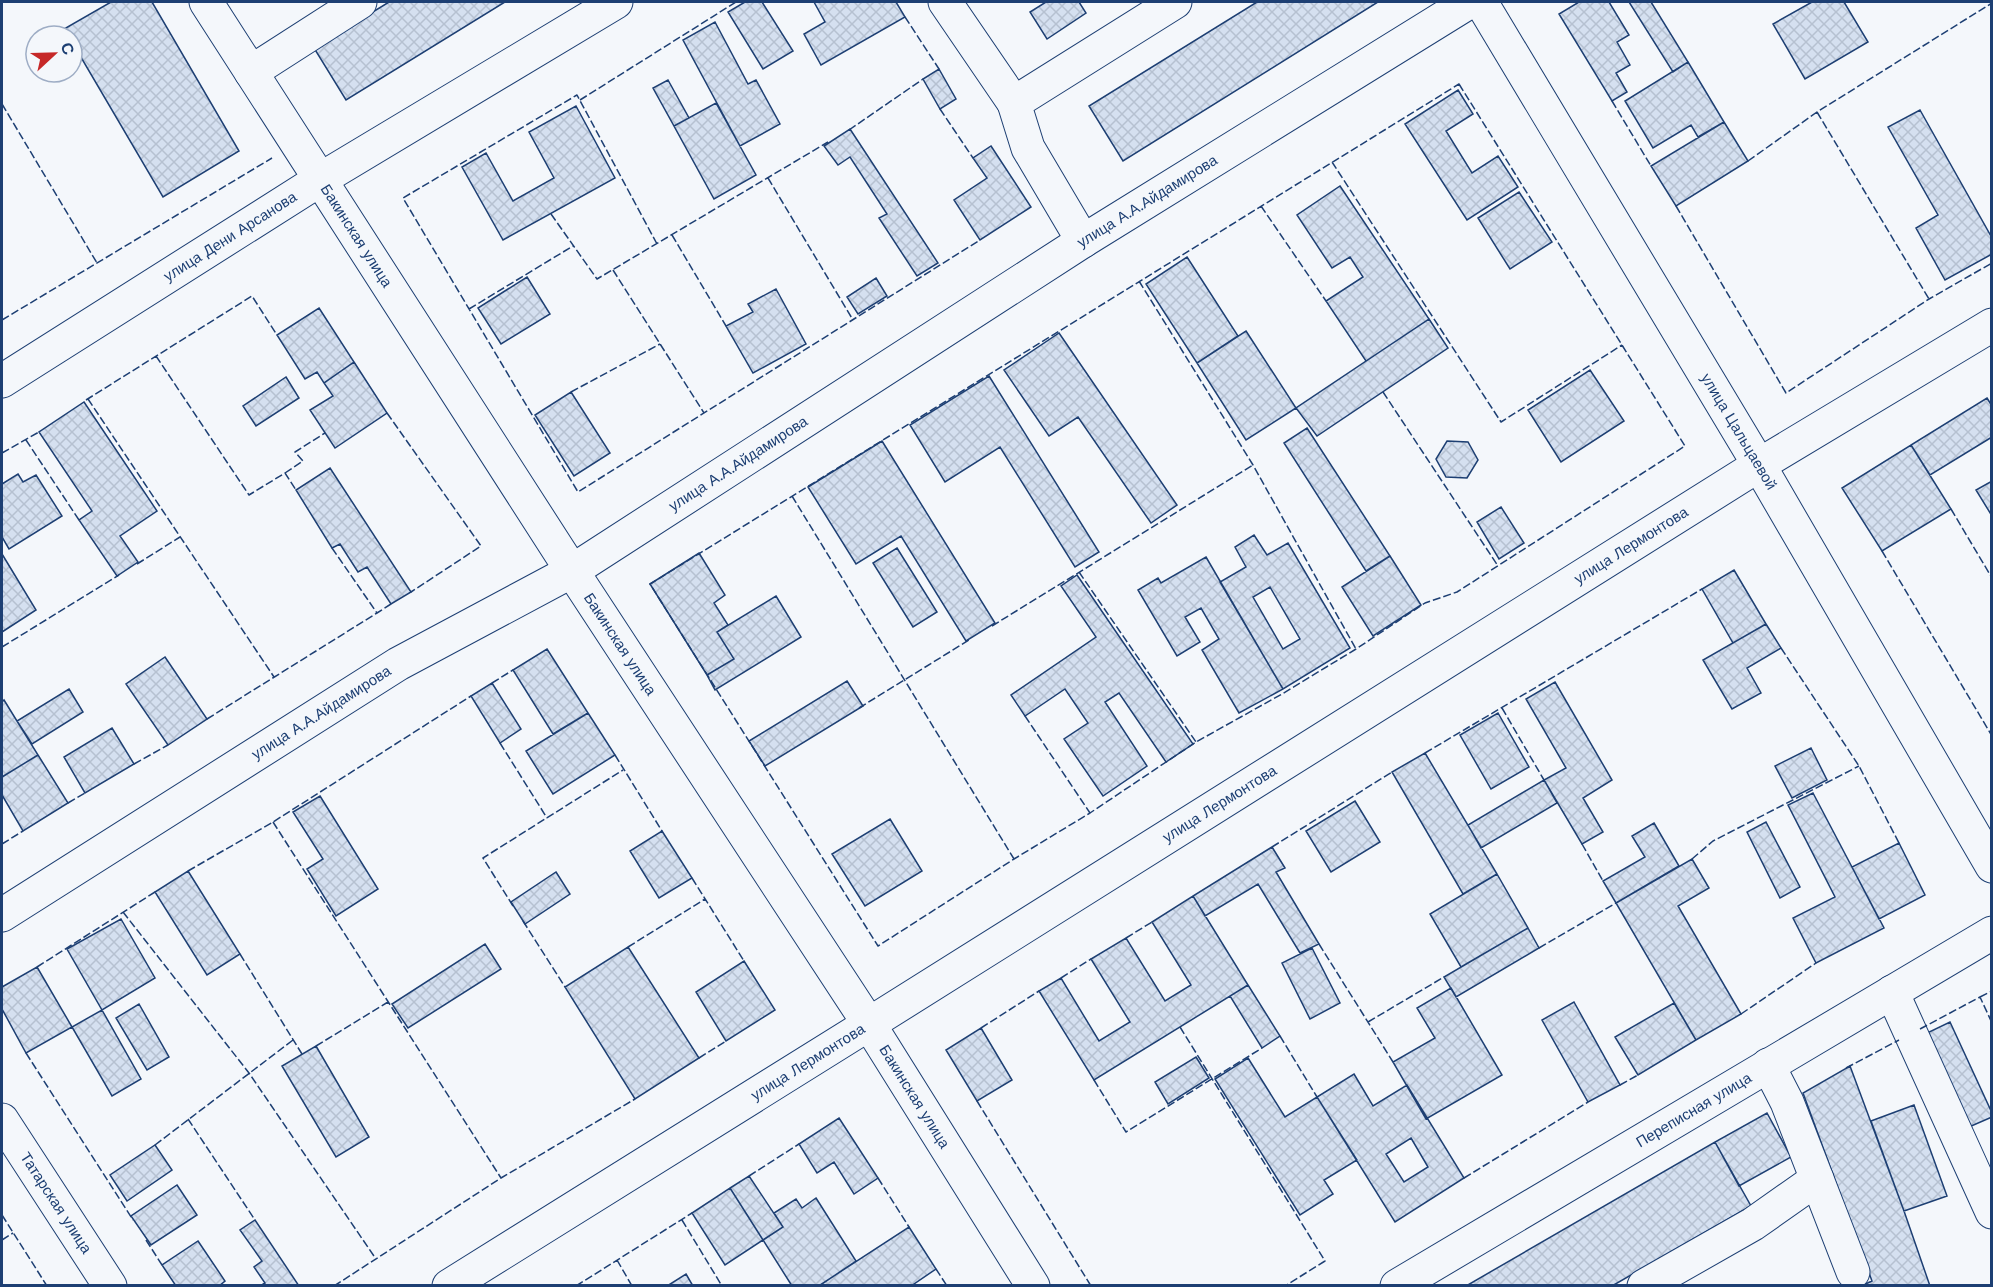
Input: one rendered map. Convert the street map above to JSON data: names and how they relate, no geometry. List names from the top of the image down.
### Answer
{
  "streets": {
    "street": [
      "улица А.А.Айдамирова",
      "Бакинская улица",
      "улица Дени Арсанова",
      "улица Цальцаевой",
      "улица Лермонтова",
      "Переписная улица",
      "Татарская улица"
    ]
  },
  "crossings": [
    ["улица А.А.Айдамирова", "Бакинская улица"],
    ["Бакинская улица", "улица Дени Арсанова"],
    ["Бакинская улица", "улица Лермонтова"],
    ["улица Цальцаевой", "улица Лермонтова"]
  ],
  "north": "right"
}
